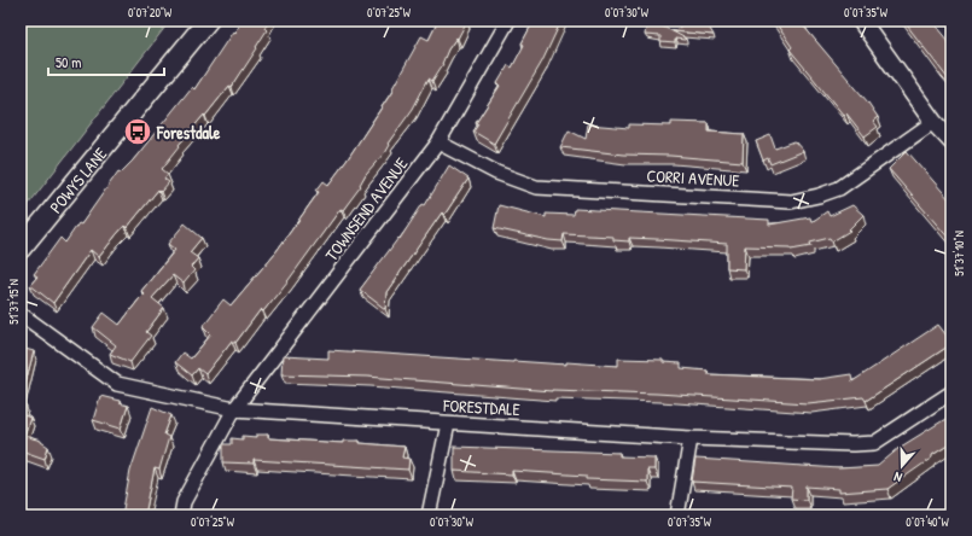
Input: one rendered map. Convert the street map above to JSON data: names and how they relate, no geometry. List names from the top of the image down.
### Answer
{
  "streets": {
    "main road": ["POWYS LANE"],
    "street": ["CORRI AVENUE", "TOWNSEND AVENUE", "FORESTDALE"]
  },
  "crossings": [
    ["CORRI AVENUE", "TOWNSEND AVENUE"],
    ["TOWNSEND AVENUE", "FORESTDALE"]
  ],
  "places": {
    "bus stop": ["Forestdale"]
  },
  "scale_bar": "50 m",
  "north": "bottom",
  "coordinates": [
    "0°07'20\"W",
    "0°07'25\"W",
    "0°07'30\"W",
    "0°07'35\"W",
    "51°37'10\"N",
    "51°37'15\"N",
    "0°07'40\"W"
  ]
}
